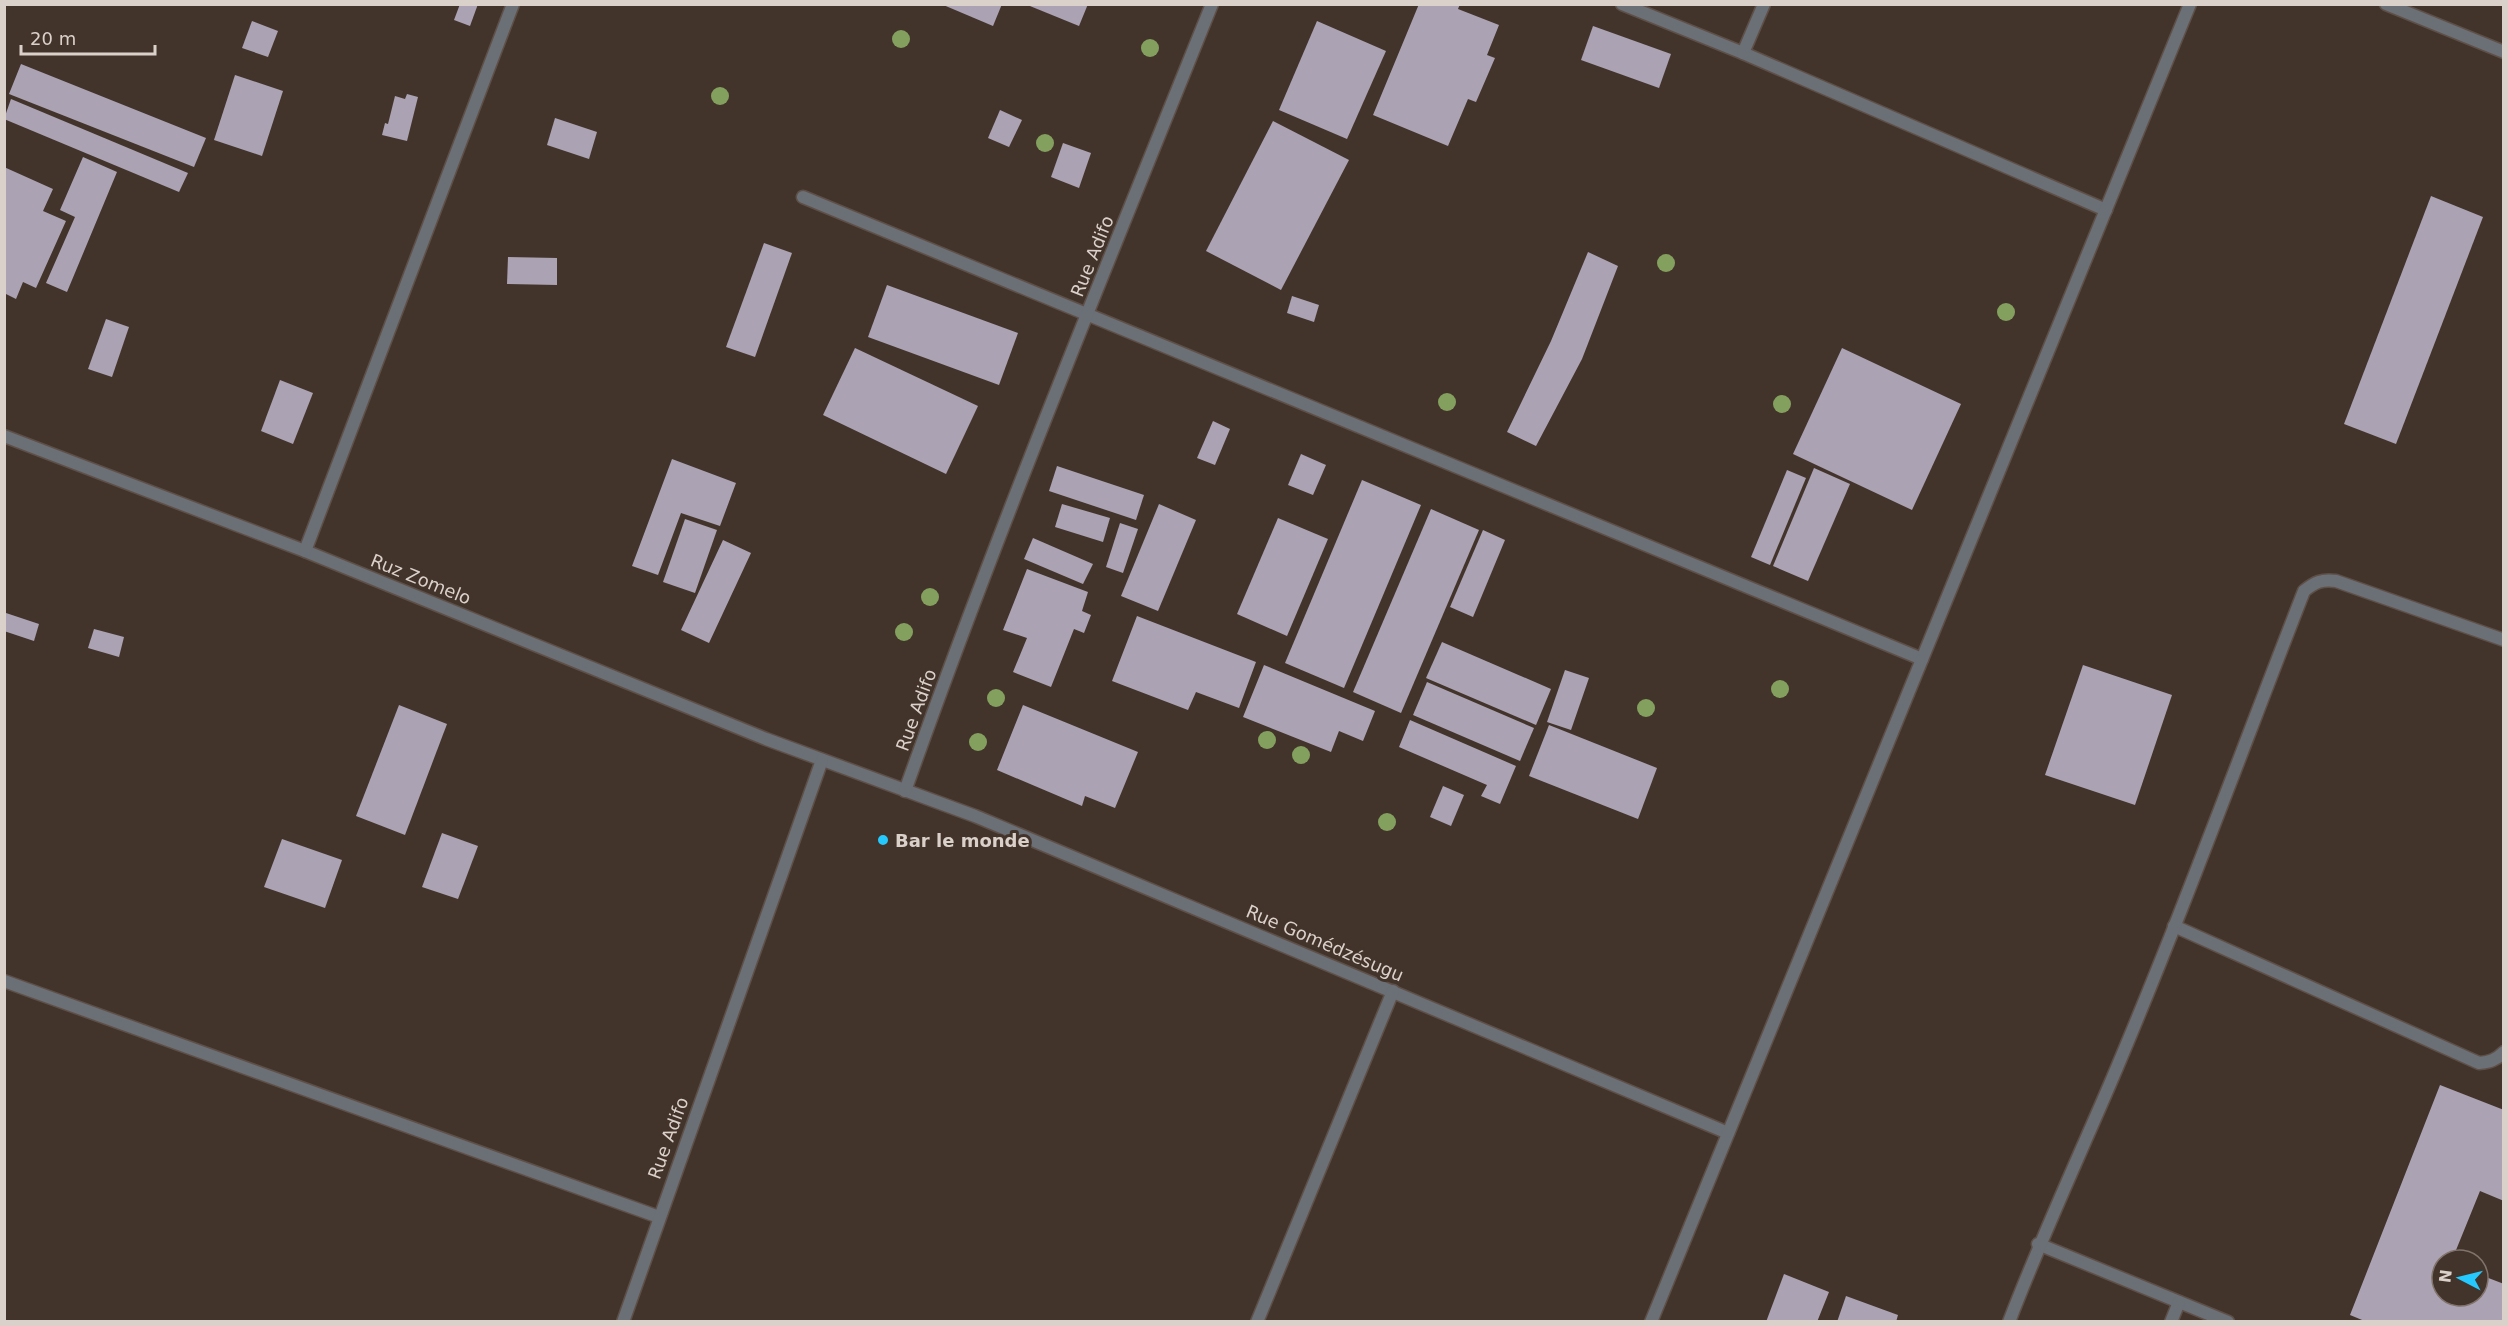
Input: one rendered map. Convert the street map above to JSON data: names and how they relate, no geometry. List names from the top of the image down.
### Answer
{
  "streets": {
    "street": ["Rue Adifo", "Ruz Zomelo", "Rue Gomédzésugu"]
  },
  "crossings": [
    ["Rue Adifo", "Ruz Zomelo"],
    ["Rue Adifo", "Rue Gomédzésugu"]
  ],
  "places": ["Bar le monde"],
  "scale_bar": "20 m",
  "north": "left"
}
